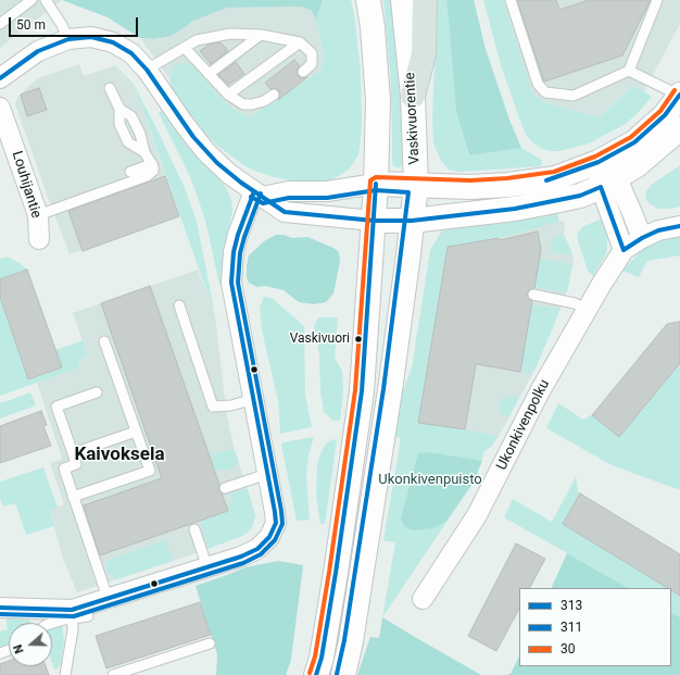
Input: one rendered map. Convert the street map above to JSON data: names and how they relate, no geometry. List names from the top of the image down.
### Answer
{
  "streets": {
    "main road": ["Vaskivuorentie"],
    "street": ["Louhijantie", "Ukonkivenpolku"]
  },
  "districts": ["Kaivoksela"],
  "parks": ["Ukonkivenpuisto"],
  "places": ["Vaskivuori"],
  "lines": ["transit line 313", "transit line 30", "transit line 311"],
  "legend": ["313", "311", "30"],
  "scale_bar": "50 m",
  "north": "left"
}
